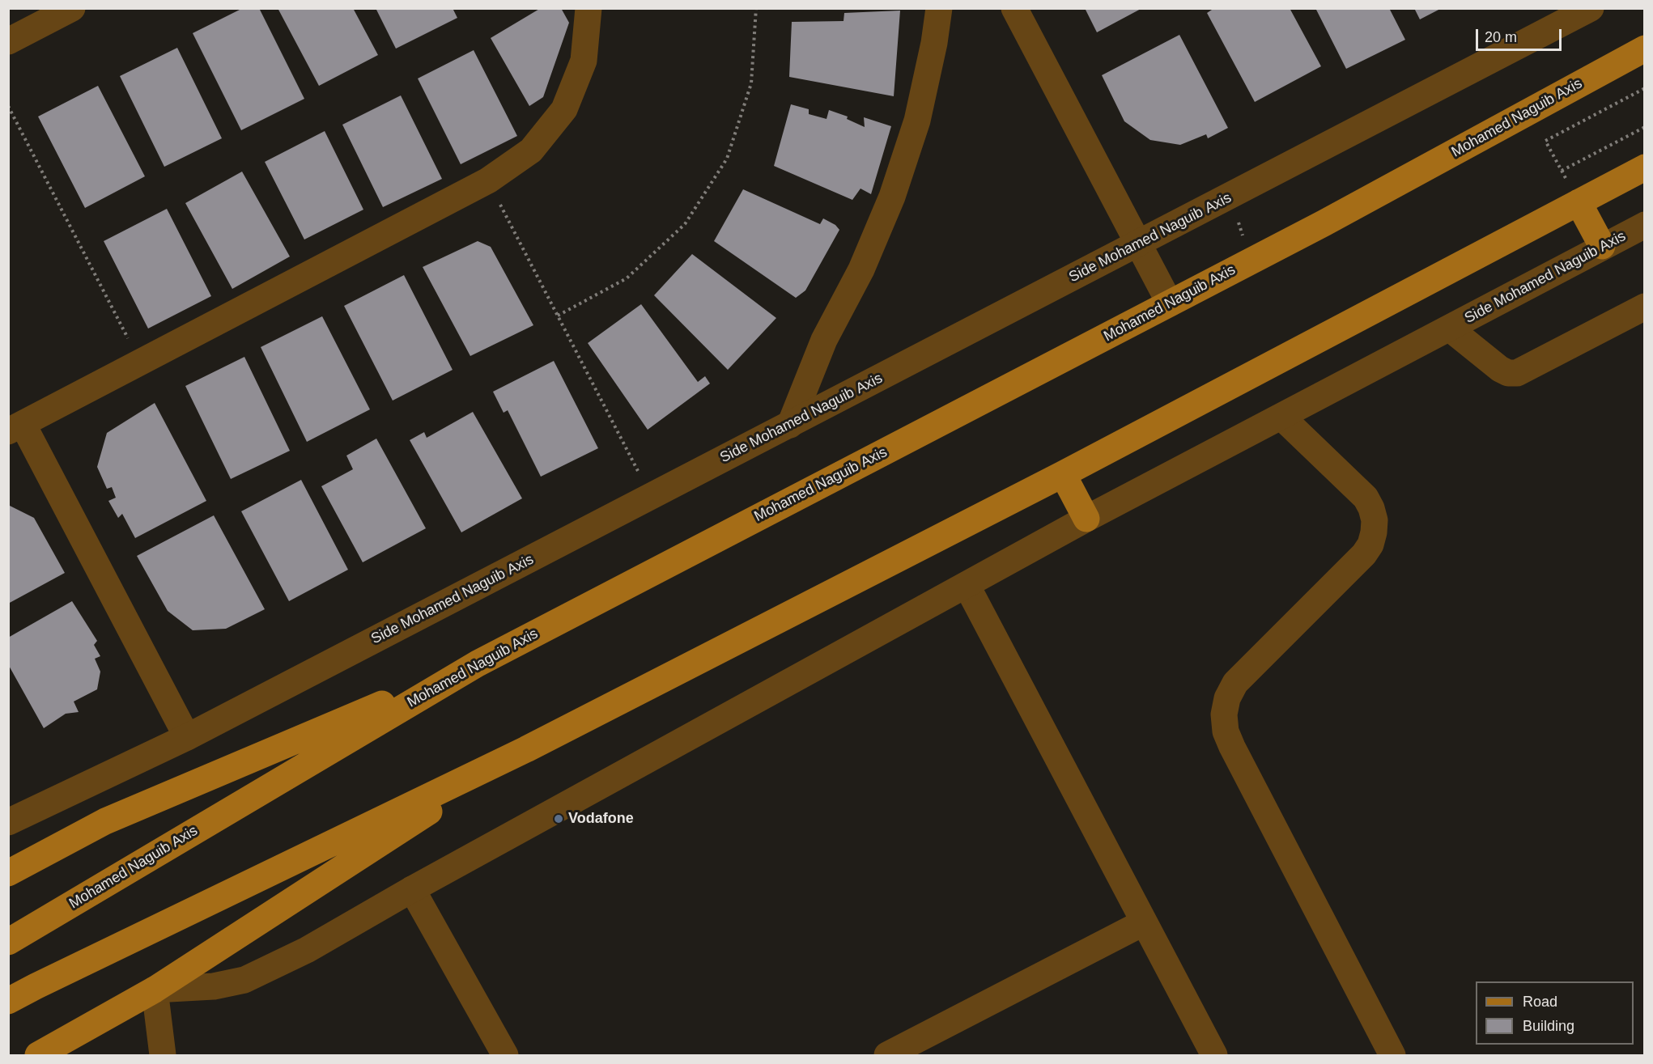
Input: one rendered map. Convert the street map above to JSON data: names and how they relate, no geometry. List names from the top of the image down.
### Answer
{
  "streets": {
    "main road": ["Mohamed Naguib Axis"],
    "street": ["Side Mohamed Naguib Axis"]
  },
  "places": ["Vodafone"],
  "legend": ["Road", "Building"],
  "scale_bar": "20 m"
}
